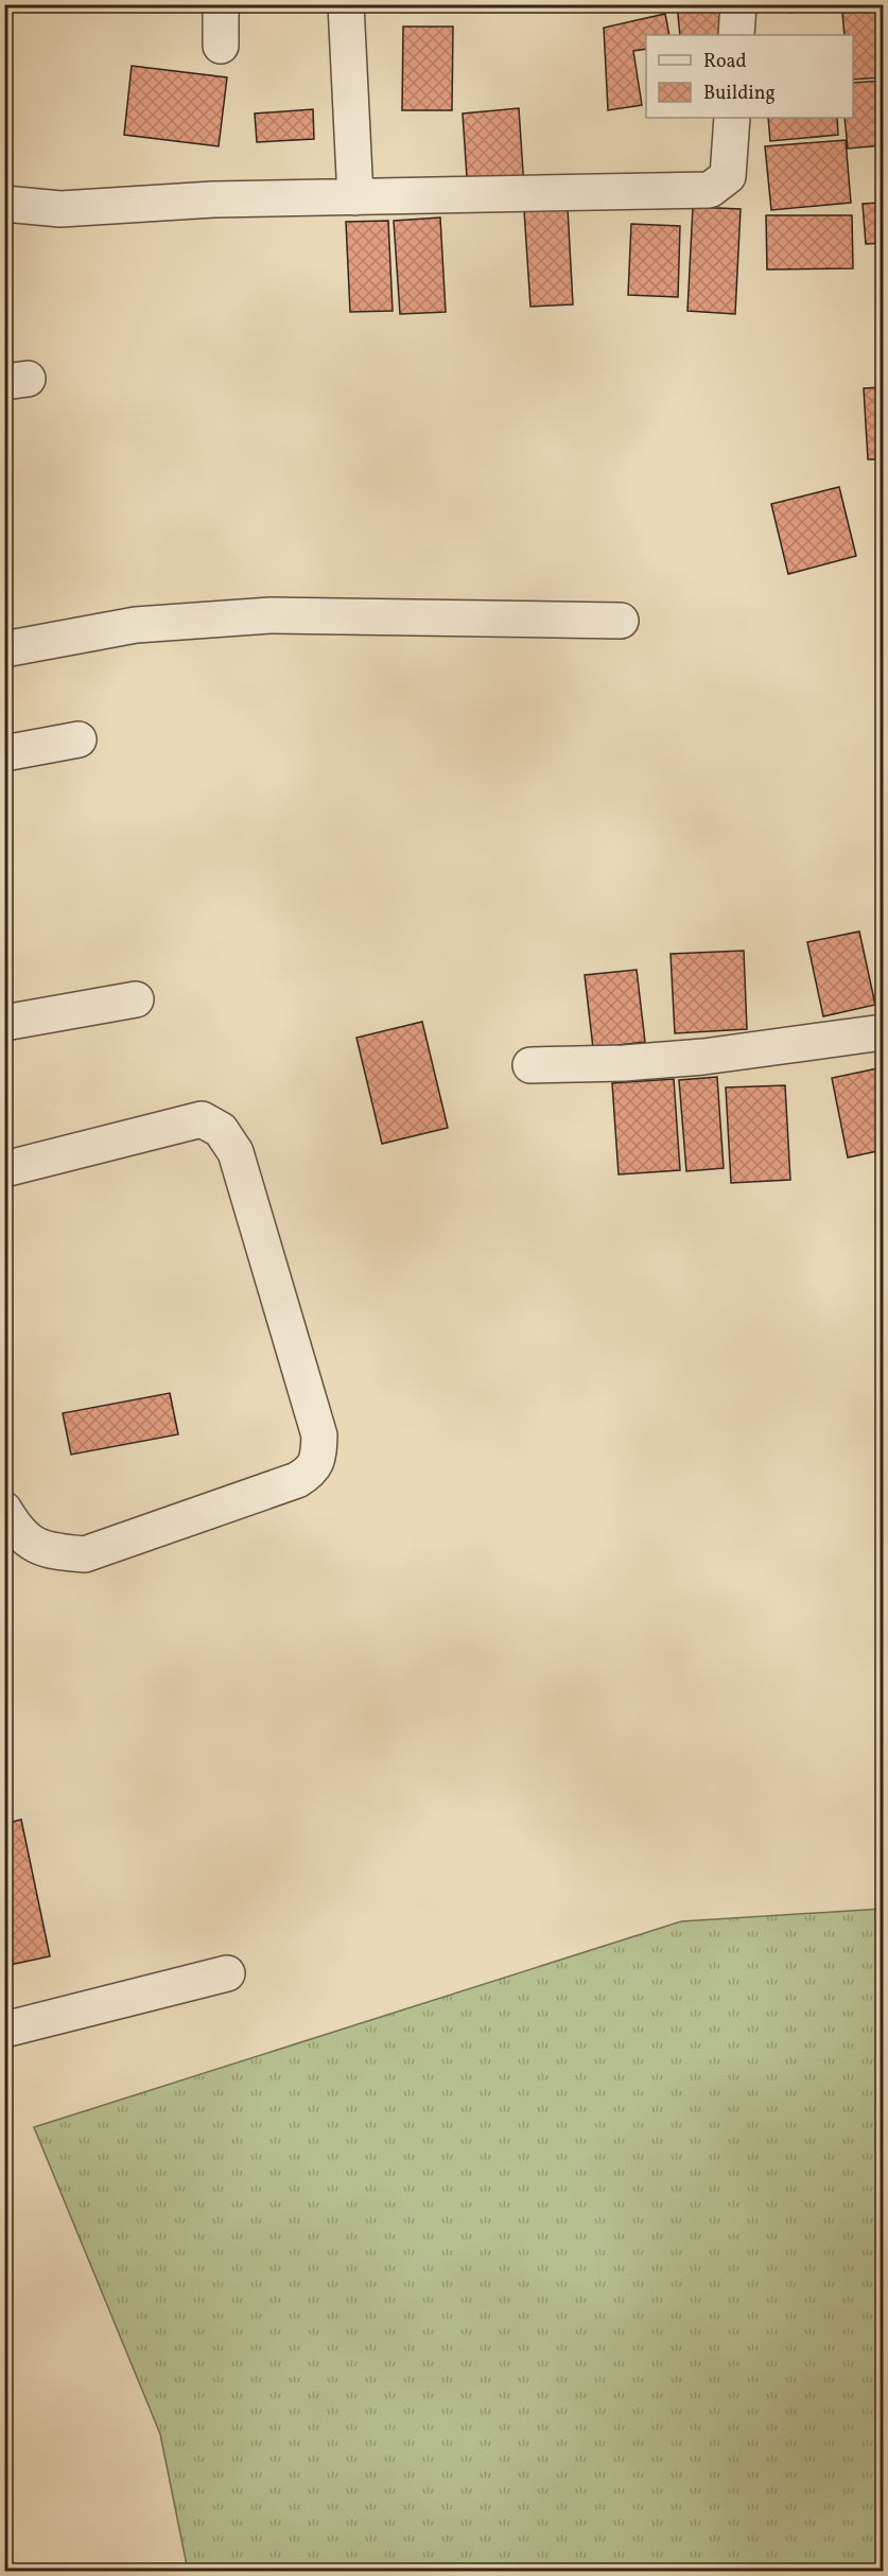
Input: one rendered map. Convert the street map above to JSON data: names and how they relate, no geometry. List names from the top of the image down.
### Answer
{
  "legend": ["Road", "Building"]
}
